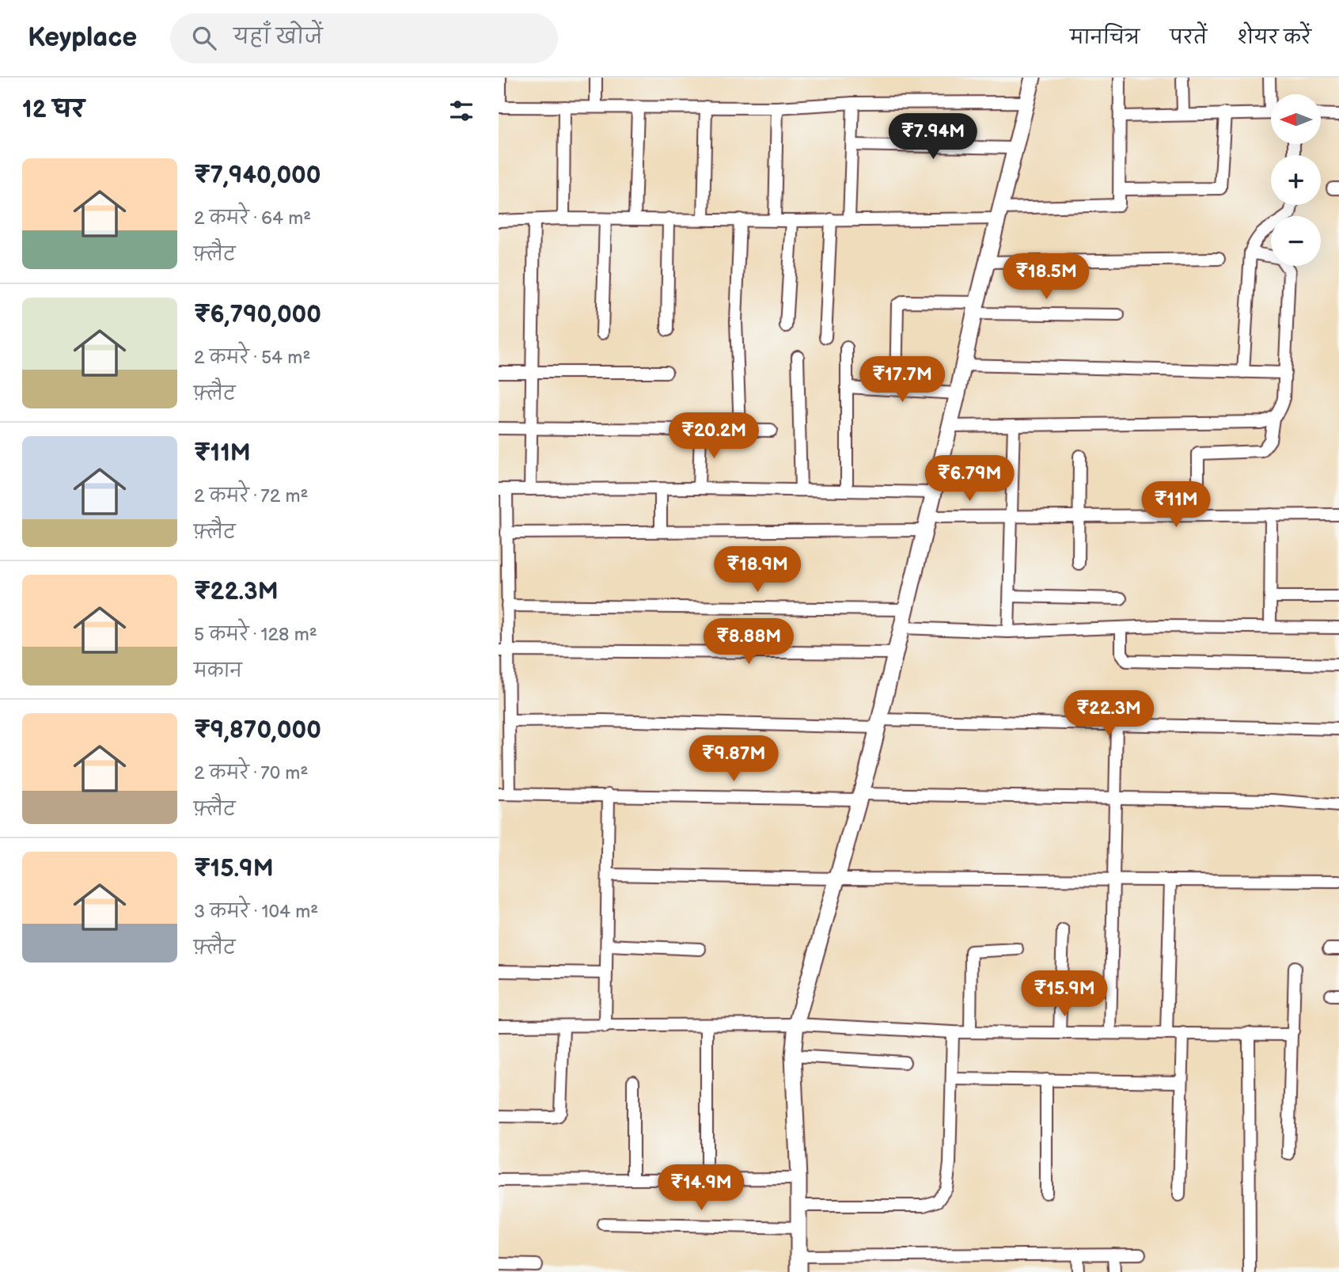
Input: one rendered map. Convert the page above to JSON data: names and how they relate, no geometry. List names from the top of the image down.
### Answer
{
  "north": "left",
  "page": {
    "header": "Keyplace",
    "search": "यहाँ खोजें",
    "nav": ["मानचित्र", "परतें", "शेयर करें"],
    "heading": "12 घर",
    "map_buttons": ["+", "−"],
    "price": [
      "₹7.94M",
      "₹18.5M",
      "₹17.7M",
      "₹20.2M",
      "₹6.79M",
      "₹11M",
      "₹18.9M",
      "₹8.88M",
      "₹22.3M",
      "₹9.87M",
      "₹15.9M",
      "₹14.9M"
    ],
    "list": [
      {
        "name": "₹7,940,000",
        "note": "2 कमरे · 64 m² · फ़्लैट"
      },
      {
        "name": "₹6,790,000",
        "note": "2 कमरे · 54 m² · फ़्लैट"
      },
      {
        "name": "₹11M",
        "note": "2 कमरे · 72 m² · फ़्लैट"
      },
      {
        "name": "₹22.3M",
        "note": "5 कमरे · 128 m² · मकान"
      },
      {
        "name": "₹9,870,000",
        "note": "2 कमरे · 70 m² · फ़्लैट"
      },
      {
        "name": "₹15.9M",
        "note": "3 कमरे · 104 m² · फ़्लैट"
      }
    ]
  }
}
